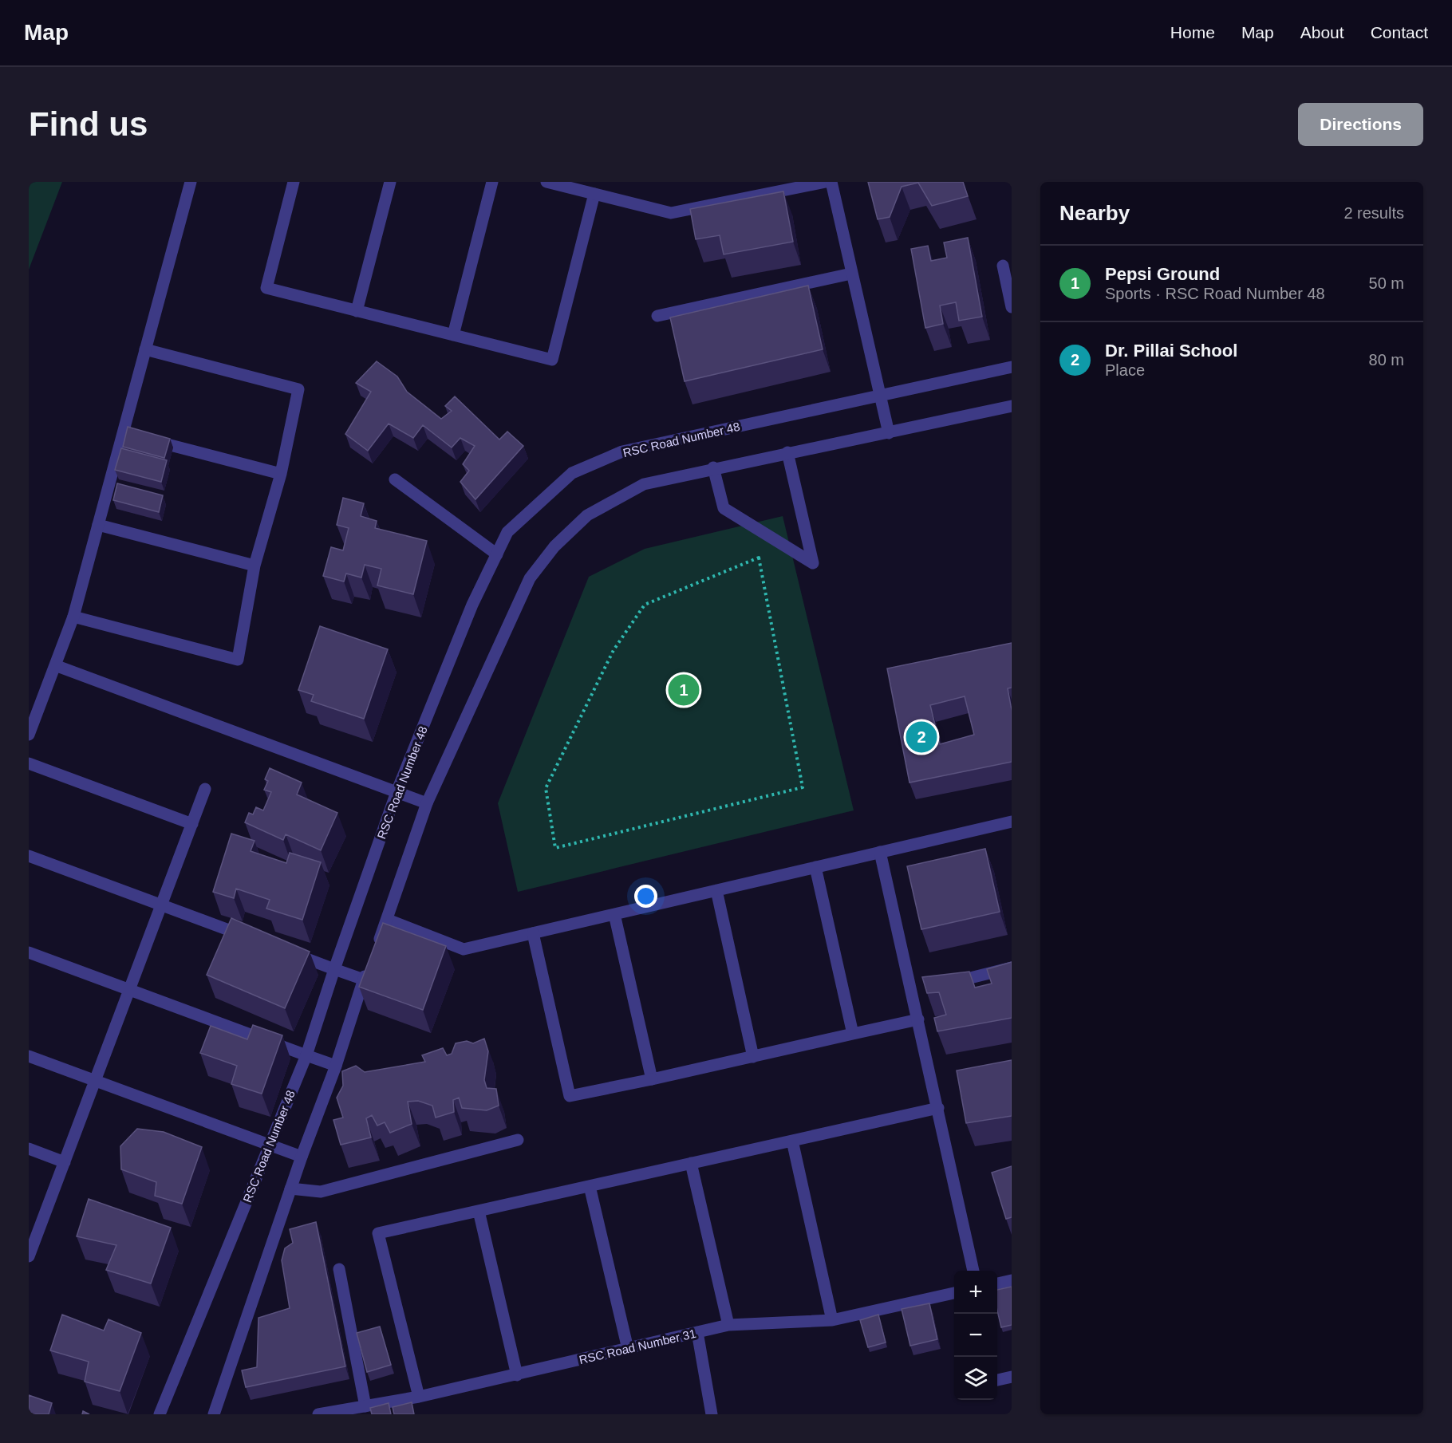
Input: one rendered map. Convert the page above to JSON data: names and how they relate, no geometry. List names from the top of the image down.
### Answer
{
  "streets": {
    "street": ["RSC Road Number 48", "RSC Road Number 31"]
  },
  "page": {
    "header": "Map",
    "nav": [
      "Home",
      "Map",
      "About",
      "Contact"
    ],
    "buttons": "Directions",
    "title": "Find us",
    "heading": ["Nearby", "2 results"],
    "list": [
      {
        "mark": "1",
        "name": "Pepsi Ground",
        "note": "Sports · RSC Road Number 48",
        "value": "50 m"
      },
      {
        "mark": "2",
        "name": "Dr. Pillai School",
        "note": "Place",
        "value": "80 m"
      }
    ],
    "pins": ["1", "2"],
    "map_buttons": ["+", "−"]
  }
}
